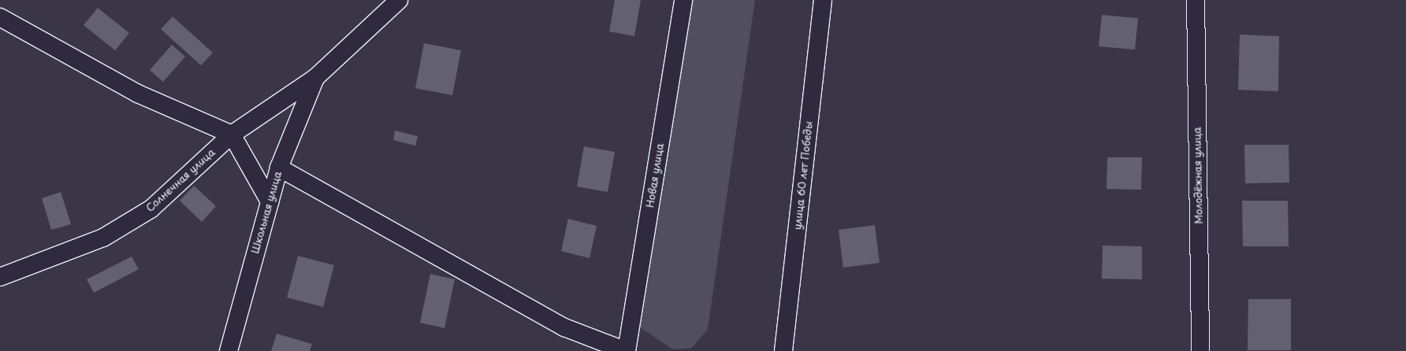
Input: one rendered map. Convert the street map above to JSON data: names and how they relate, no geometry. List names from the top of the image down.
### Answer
{
  "streets": {
    "street": [
      "Новая улица",
      "улица 60 лет Победы",
      "Молодёжная улица",
      "Солнечная улица",
      "Школьная улица"
    ]
  },
  "crossings": [
    ["Солнечная улица", "Школьная улица"]
  ]
}
